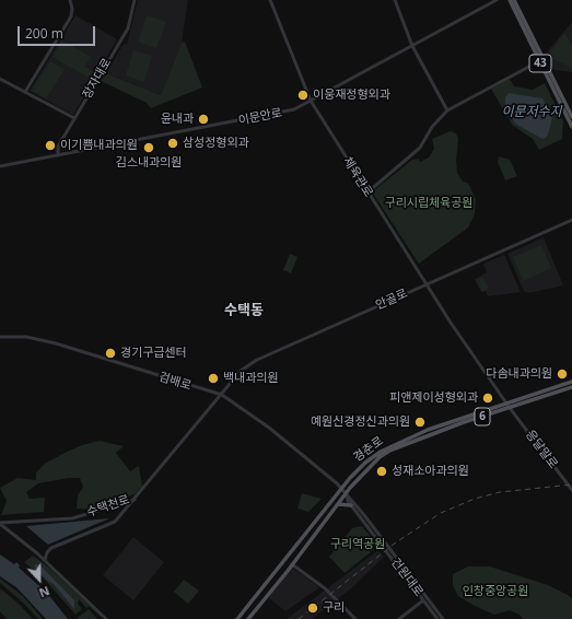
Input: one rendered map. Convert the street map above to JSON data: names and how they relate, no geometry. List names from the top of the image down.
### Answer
{
  "streets": {
    "main road": ["43", "6", "경춘로"],
    "street": [
      "장자대로",
      "이문안로",
      "체육관로",
      "안골로",
      "검배로",
      "응달말로",
      "수택천로",
      "건원대로"
    ]
  },
  "crossings": [
    ["장자대로", "이문안로"],
    ["이문안로", "체육관로"],
    ["체육관로", "안골로"],
    ["체육관로", "경춘로"],
    ["체육관로", "응달말로"],
    ["안골로", "검배로"],
    ["안골로", "수택천로"],
    ["검배로", "경춘로"],
    ["검배로", "수택천로"],
    ["검배로", "건원대로"],
    ["경춘로", "응달말로"],
    ["경춘로", "건원대로"]
  ],
  "districts": ["수택동"],
  "water": ["이문저수지"],
  "parks": ["구리시립체육공원", "구리역공원", "인창중앙공원"],
  "places": [
    "이웅재정형외과",
    "윤내과",
    "삼성정형외과",
    "이기쁨내과의원",
    "김스내과의원",
    "경기구급센터",
    "다솜내과의원",
    "백내과의원",
    "피앤제이성형외과",
    "예원신경정신과의원",
    "성재소아과의원",
    "구리"
  ],
  "scale_bar": "200 m",
  "north": "bottom"
}
